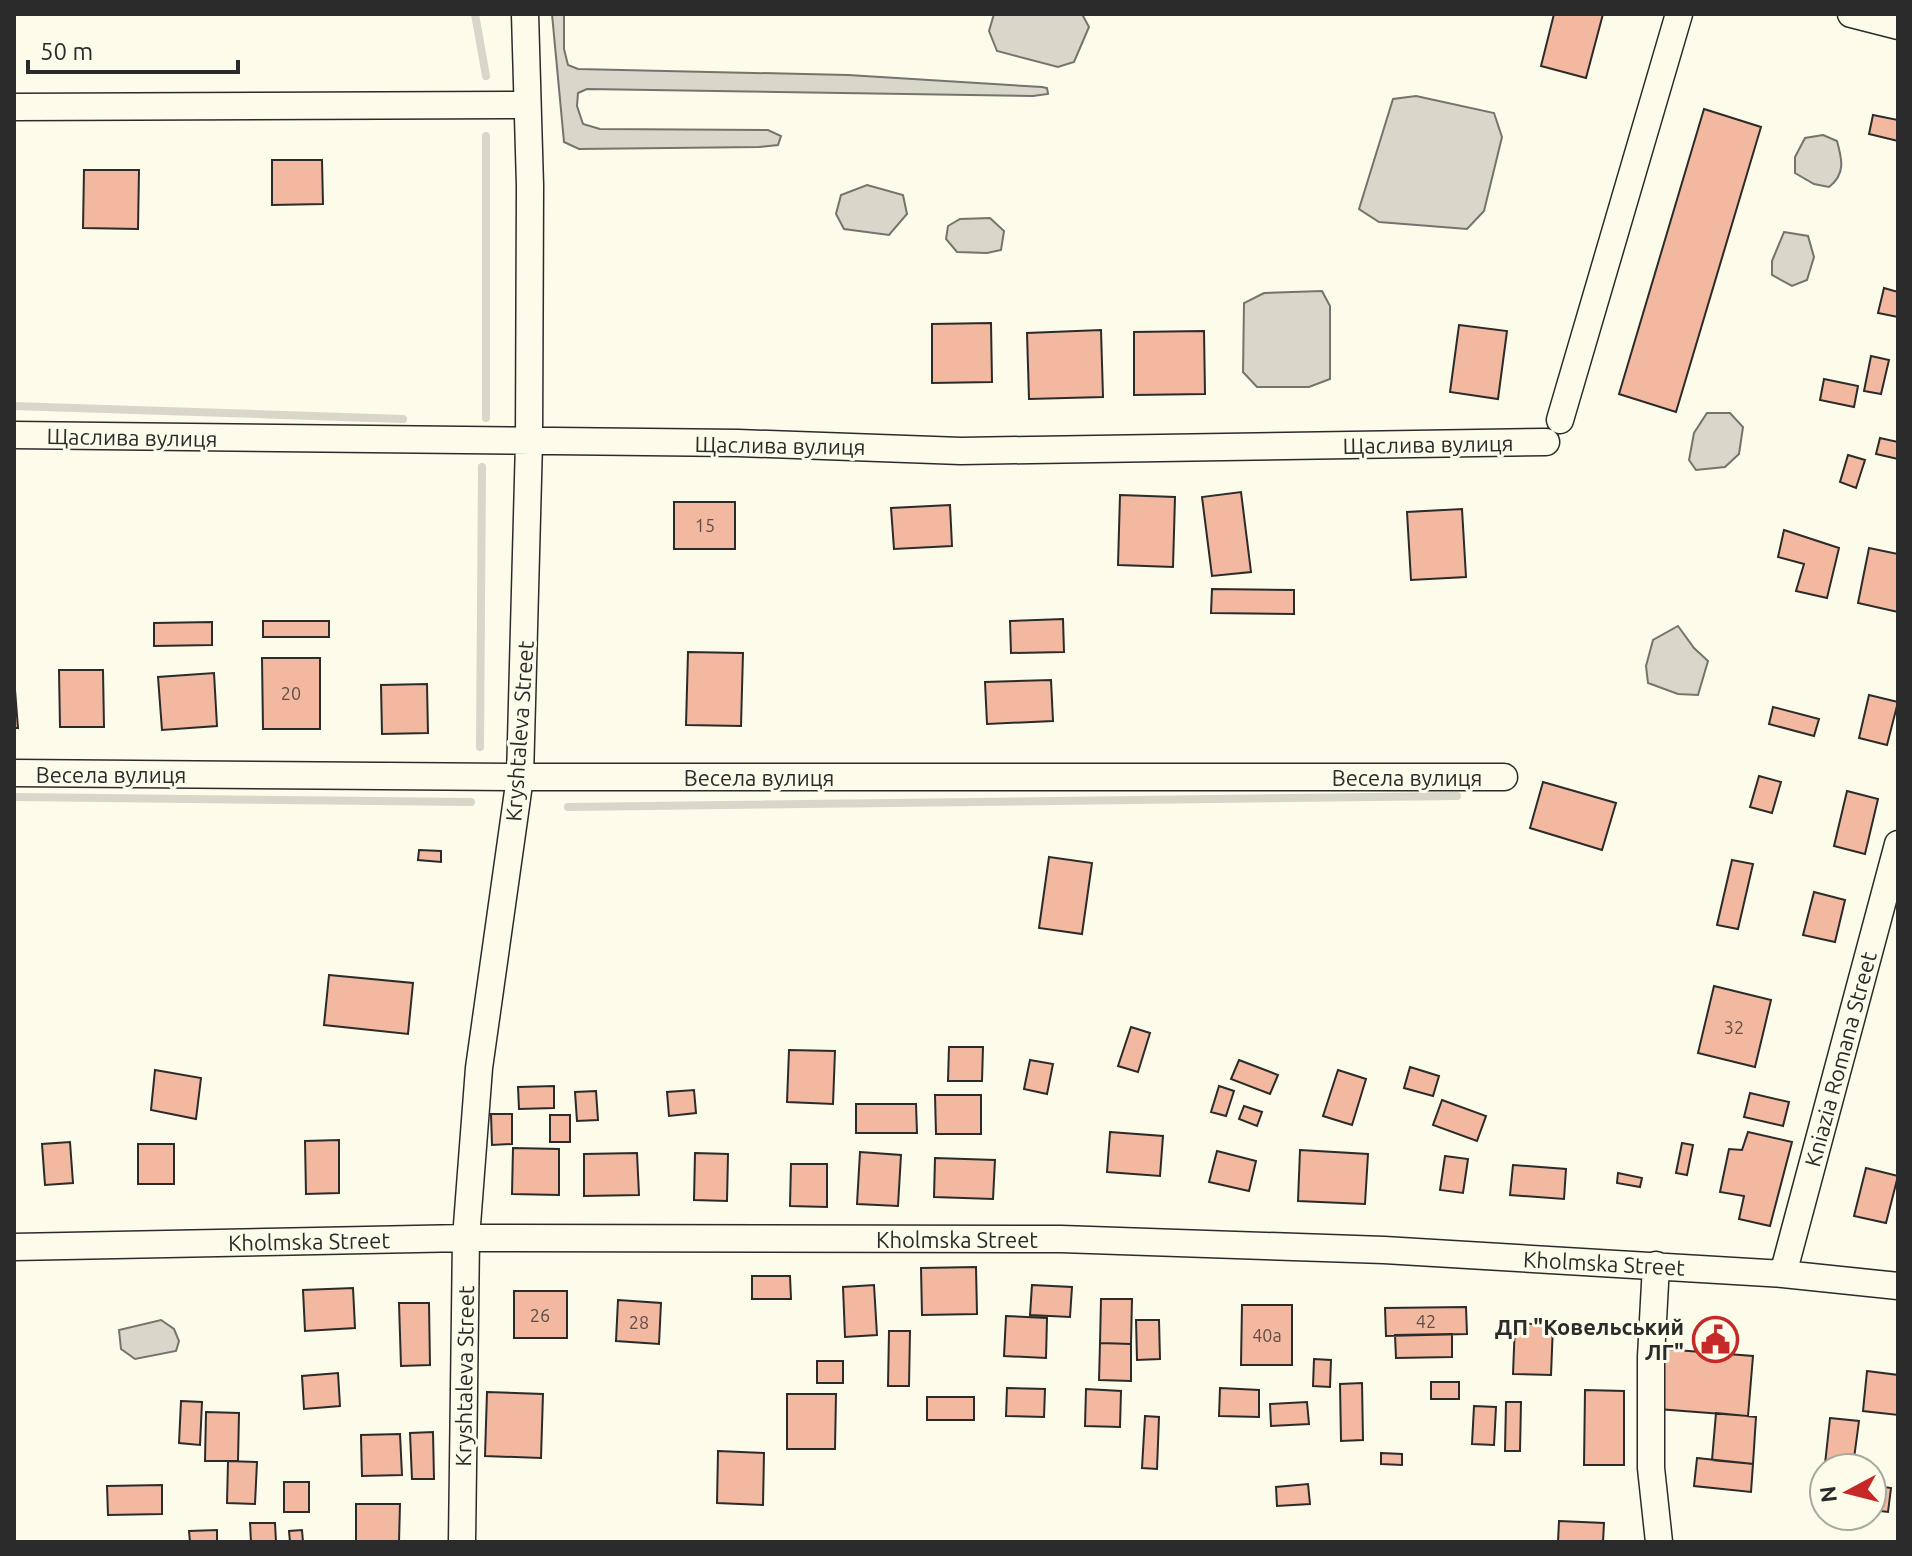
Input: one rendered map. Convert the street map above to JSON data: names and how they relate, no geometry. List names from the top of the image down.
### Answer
{
  "streets": {
    "street": [
      "Щаслива вулиця",
      "Kryshtaleva Street",
      "Весела вулиця",
      "Kniazia Romana Street",
      "Kholmska Street"
    ]
  },
  "crossings": [
    ["Щаслива вулиця", "Kryshtaleva Street"],
    ["Kryshtaleva Street", "Весела вулиця"],
    ["Kryshtaleva Street", "Kholmska Street"],
    ["Kniazia Romana Street", "Kholmska Street"]
  ],
  "places": {
    "public building": ["ДП \"Ковельський ЛГ\""]
  },
  "house_numbers": [
    "15",
    "20",
    "32",
    "26",
    "42",
    "28",
    "40а"
  ],
  "scale_bar": "50 m",
  "north": "left"
}
